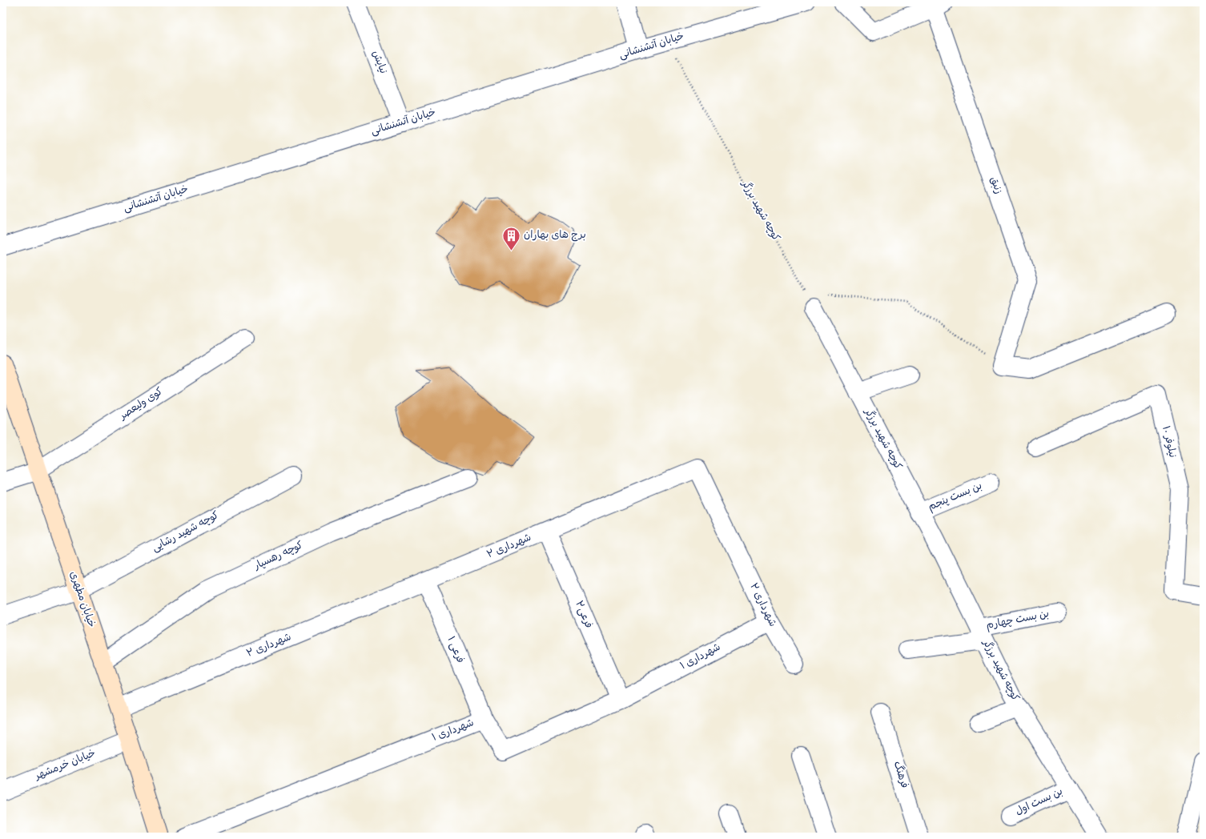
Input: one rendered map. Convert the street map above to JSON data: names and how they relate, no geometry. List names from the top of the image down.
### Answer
{
  "streets": {
    "main road": ["خیابان مطهری"],
    "street": [
      "خیابان آتشنشانی",
      "نیایش",
      "زنبق",
      "کوچه شهید برزگر",
      "کوی ولیعصر",
      "نیلوفر ۱۰",
      "بن بست پنجم",
      "کوچه شهید رشایی",
      "شهرداری ۲",
      "کوچه رهسپار",
      "فرعی۲",
      "بن بست چهارم",
      "فرعی ۱",
      "شهرداری ۱",
      "خیابان خرمشهر",
      "فرهنگ",
      "بن بست اول"
    ]
  },
  "crossings": [
    ["خیابان آتشنشانی", "نیایش"],
    ["خیابان آتشنشانی", "کوچه شهید برزگر"],
    ["کوچه شهید برزگر", "بن بست پنجم"],
    ["کوچه شهید برزگر", "بن بست چهارم"],
    ["کوچه شهید برزگر", "بن بست اول"],
    ["کوی ولیعصر", "خیابان مطهری"],
    ["کوچه شهید رشایی", "خیابان مطهری"],
    ["شهرداری ۲", "خیابان مطهری"],
    ["شهرداری ۲", "فرعی۲"],
    ["شهرداری ۲", "فرعی ۱"],
    ["شهرداری ۲", "شهرداری ۱"],
    ["کوچه رهسپار", "خیابان مطهری"],
    ["خیابان مطهری", "خیابان خرمشهر"],
    ["فرعی۲", "شهرداری ۱"],
    ["فرعی ۱", "شهرداری ۱"]
  ],
  "places": {
    "building": ["برج های بهاران"]
  }
}
